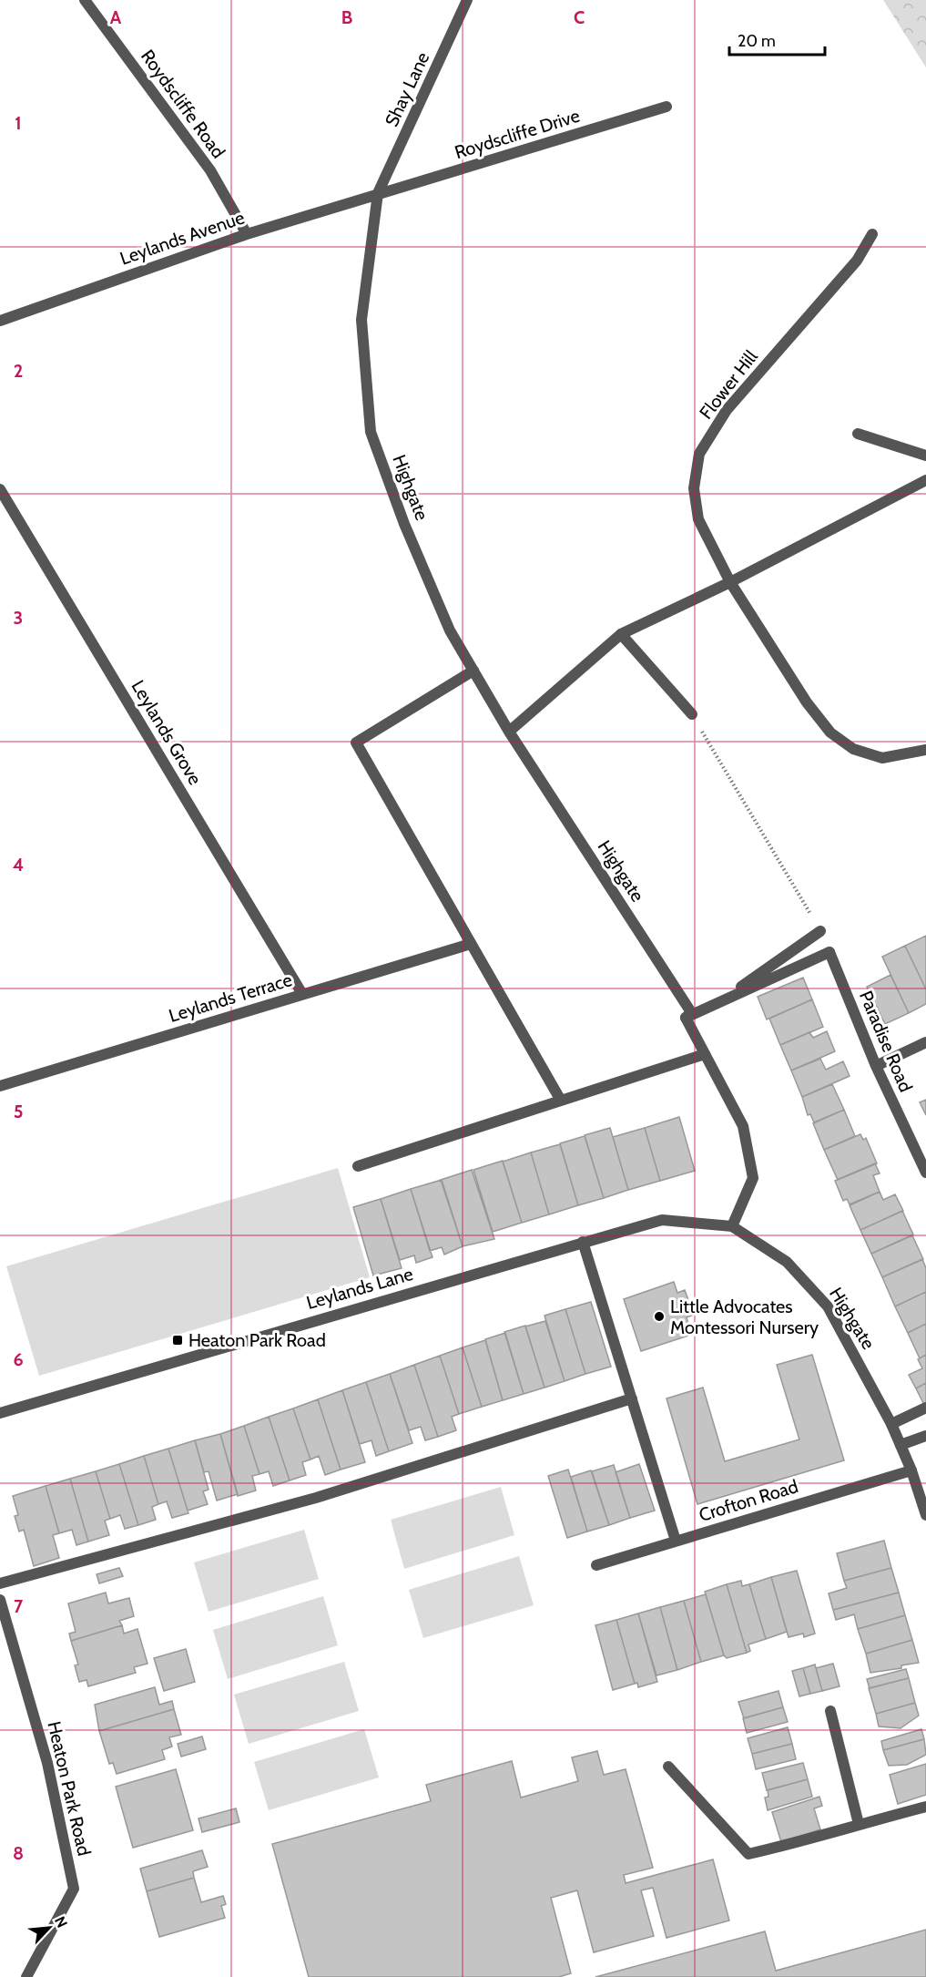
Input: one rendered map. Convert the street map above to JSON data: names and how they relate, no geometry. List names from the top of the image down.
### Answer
{
  "streets": {
    "street": [
      "Shay Lane",
      "Roydscliffe Road",
      "Roydscliffe Drive",
      "Leylands Avenue",
      "Flower Hill",
      "Highgate",
      "Leylands Grove",
      "Leylands Terrace",
      "Paradise Road",
      "Leylands Lane",
      "Crofton Road",
      "Heaton Park Road"
    ]
  },
  "crossings": [
    ["Shay Lane", "Roydscliffe Drive"],
    ["Shay Lane", "Leylands Avenue"],
    ["Shay Lane", "Highgate"],
    ["Roydscliffe Road", "Leylands Avenue"],
    ["Roydscliffe Drive", "Leylands Avenue"],
    ["Roydscliffe Drive", "Highgate"],
    ["Leylands Avenue", "Highgate"],
    ["Highgate", "Paradise Road"],
    ["Highgate", "Leylands Lane"],
    ["Highgate", "Crofton Road"],
    ["Leylands Grove", "Leylands Terrace"]
  ],
  "places": {
    "other": ["Little Advocates Montessori Nursery"],
    "transit": ["Heaton Park Road"]
  },
  "scale_bar": "20 m",
  "north": "top right",
  "grid": {
    "columns": ["A", "B", "C"],
    "rows": [
      "1",
      "2",
      "3",
      "4",
      "5",
      "6",
      "7",
      "8"
    ]
  }
}
